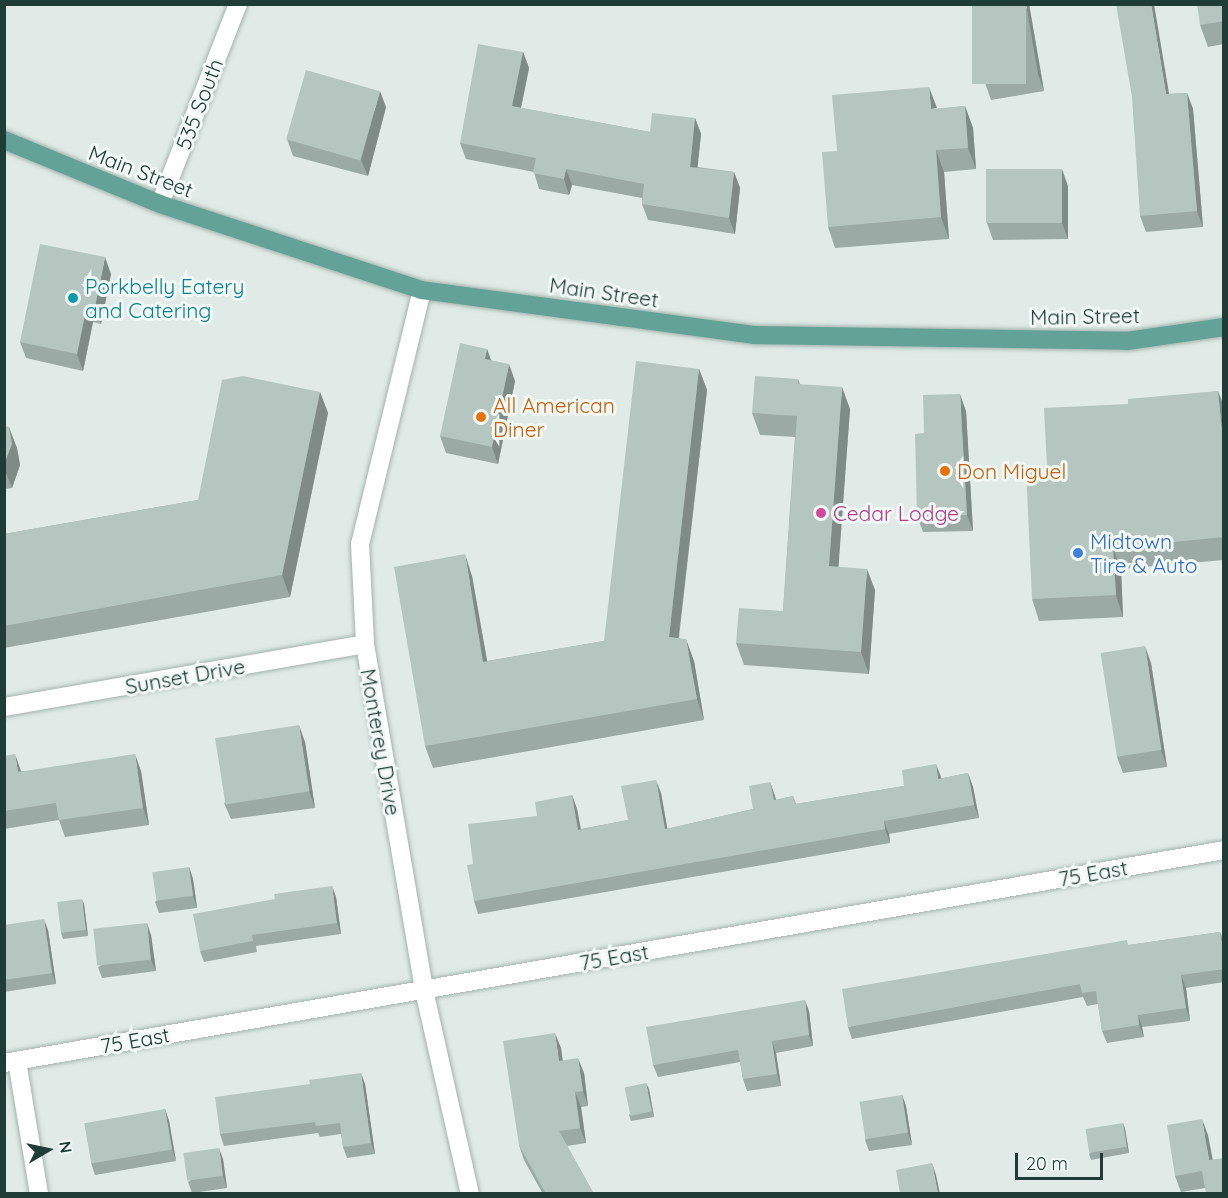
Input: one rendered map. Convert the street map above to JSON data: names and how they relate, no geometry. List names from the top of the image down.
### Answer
{
  "streets": {
    "main road": ["Main Street"],
    "street": [
      "535 South",
      "Sunset Drive",
      "Monterey Drive",
      "75 East"
    ]
  },
  "crossings": [
    ["535 South", "Main Street"],
    ["Main Street", "Monterey Drive"],
    ["Sunset Drive", "Monterey Drive"],
    ["Monterey Drive", "75 East"]
  ],
  "places": [
    "Porkbelly Eatery and Catering",
    "All American Diner",
    "Don Miguel",
    "Cedar Lodge",
    "Midtown Tire & Auto"
  ],
  "scale_bar": "20 m",
  "north": "right"
}
